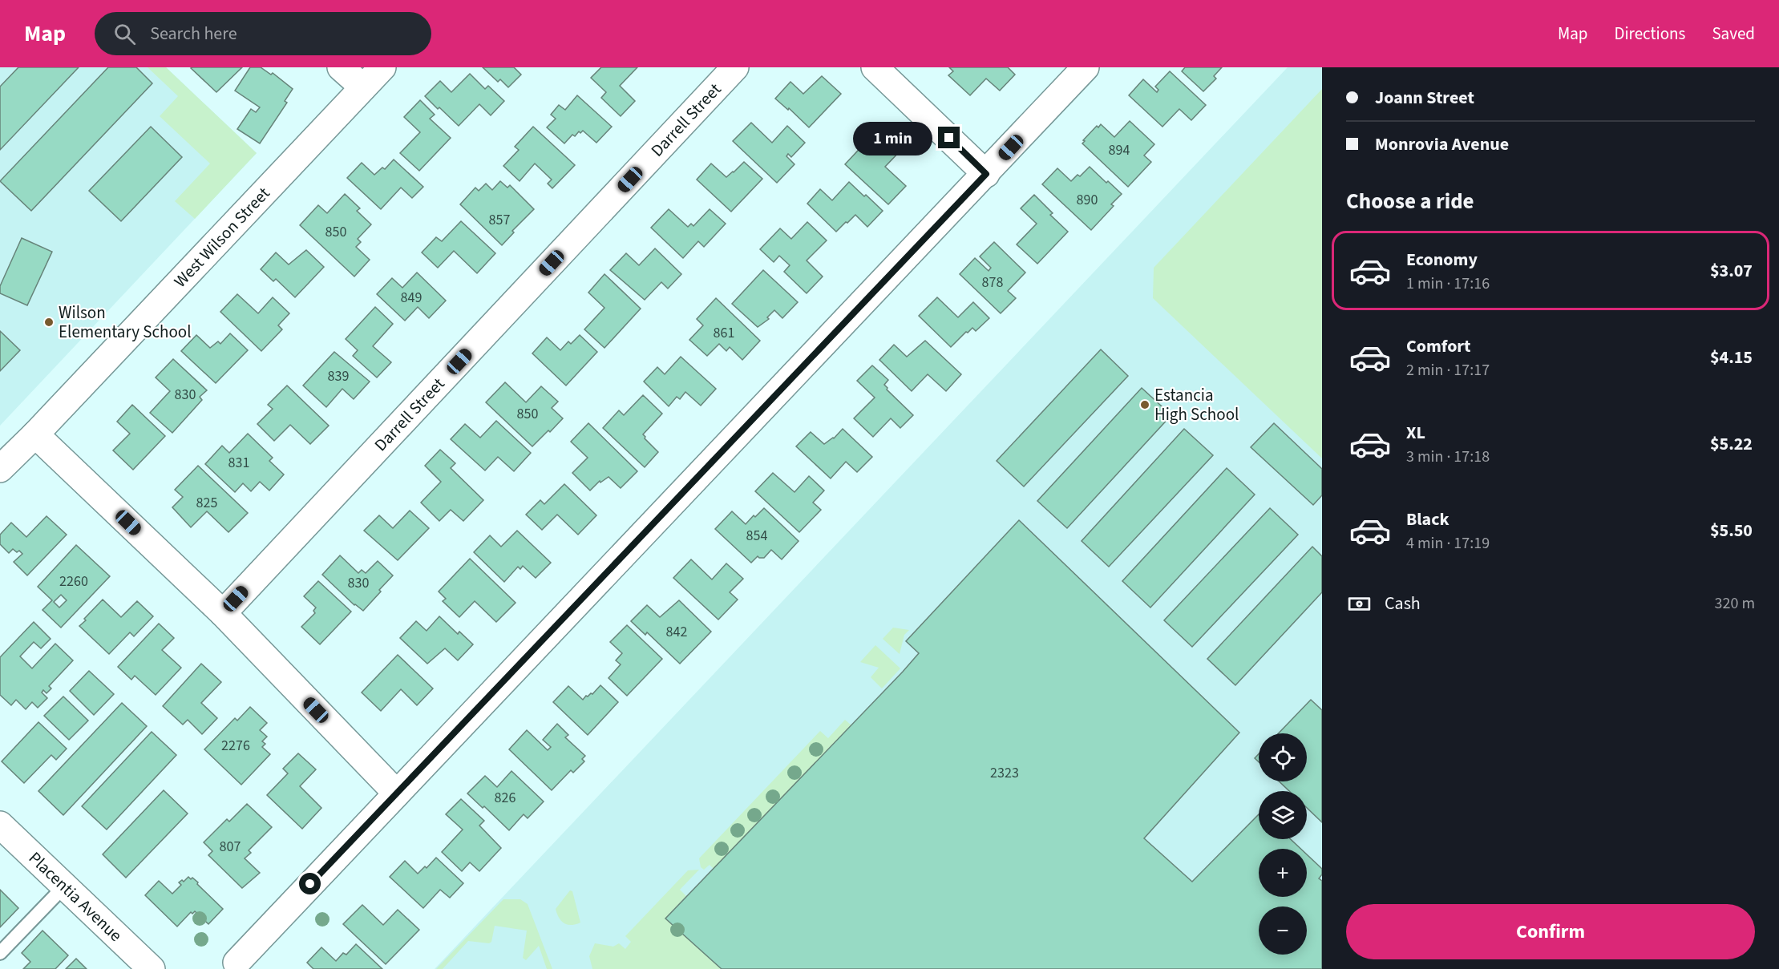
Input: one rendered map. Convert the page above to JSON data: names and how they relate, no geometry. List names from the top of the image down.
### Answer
{
  "streets": {
    "street": ["Darrell Street", "West Wilson Street", "Placentia Avenue"]
  },
  "places": ["Wilson Elementary School", "Estancia High School"],
  "house_numbers": [
    "894",
    "890",
    "857",
    "850",
    "878",
    "849",
    "861",
    "839",
    "830",
    "850",
    "831",
    "825",
    "854",
    "2260",
    "830",
    "842",
    "2276",
    "2323",
    "826",
    "807"
  ],
  "page": {
    "header": "Map",
    "search": "Search here",
    "nav": ["Map", "Directions", "Saved"],
    "banner": ["Joann Street", "Monrovia Avenue"],
    "bubble": "1 min",
    "heading": "Choose a ride",
    "list": [
      {
        "name": "Economy",
        "note": "1 min · 17:16",
        "value": "$3.07"
      },
      {
        "name": "Comfort",
        "note": "2 min · 17:17",
        "value": "$4.15"
      },
      {
        "name": "XL",
        "note": "3 min · 17:18",
        "value": "$5.22"
      },
      {
        "name": "Black",
        "note": "4 min · 17:19",
        "value": "$5.50"
      }
    ],
    "pay": ["Cash", "320 m"],
    "map_buttons": ["+", "−"],
    "buttons": "Confirm"
  }
}
